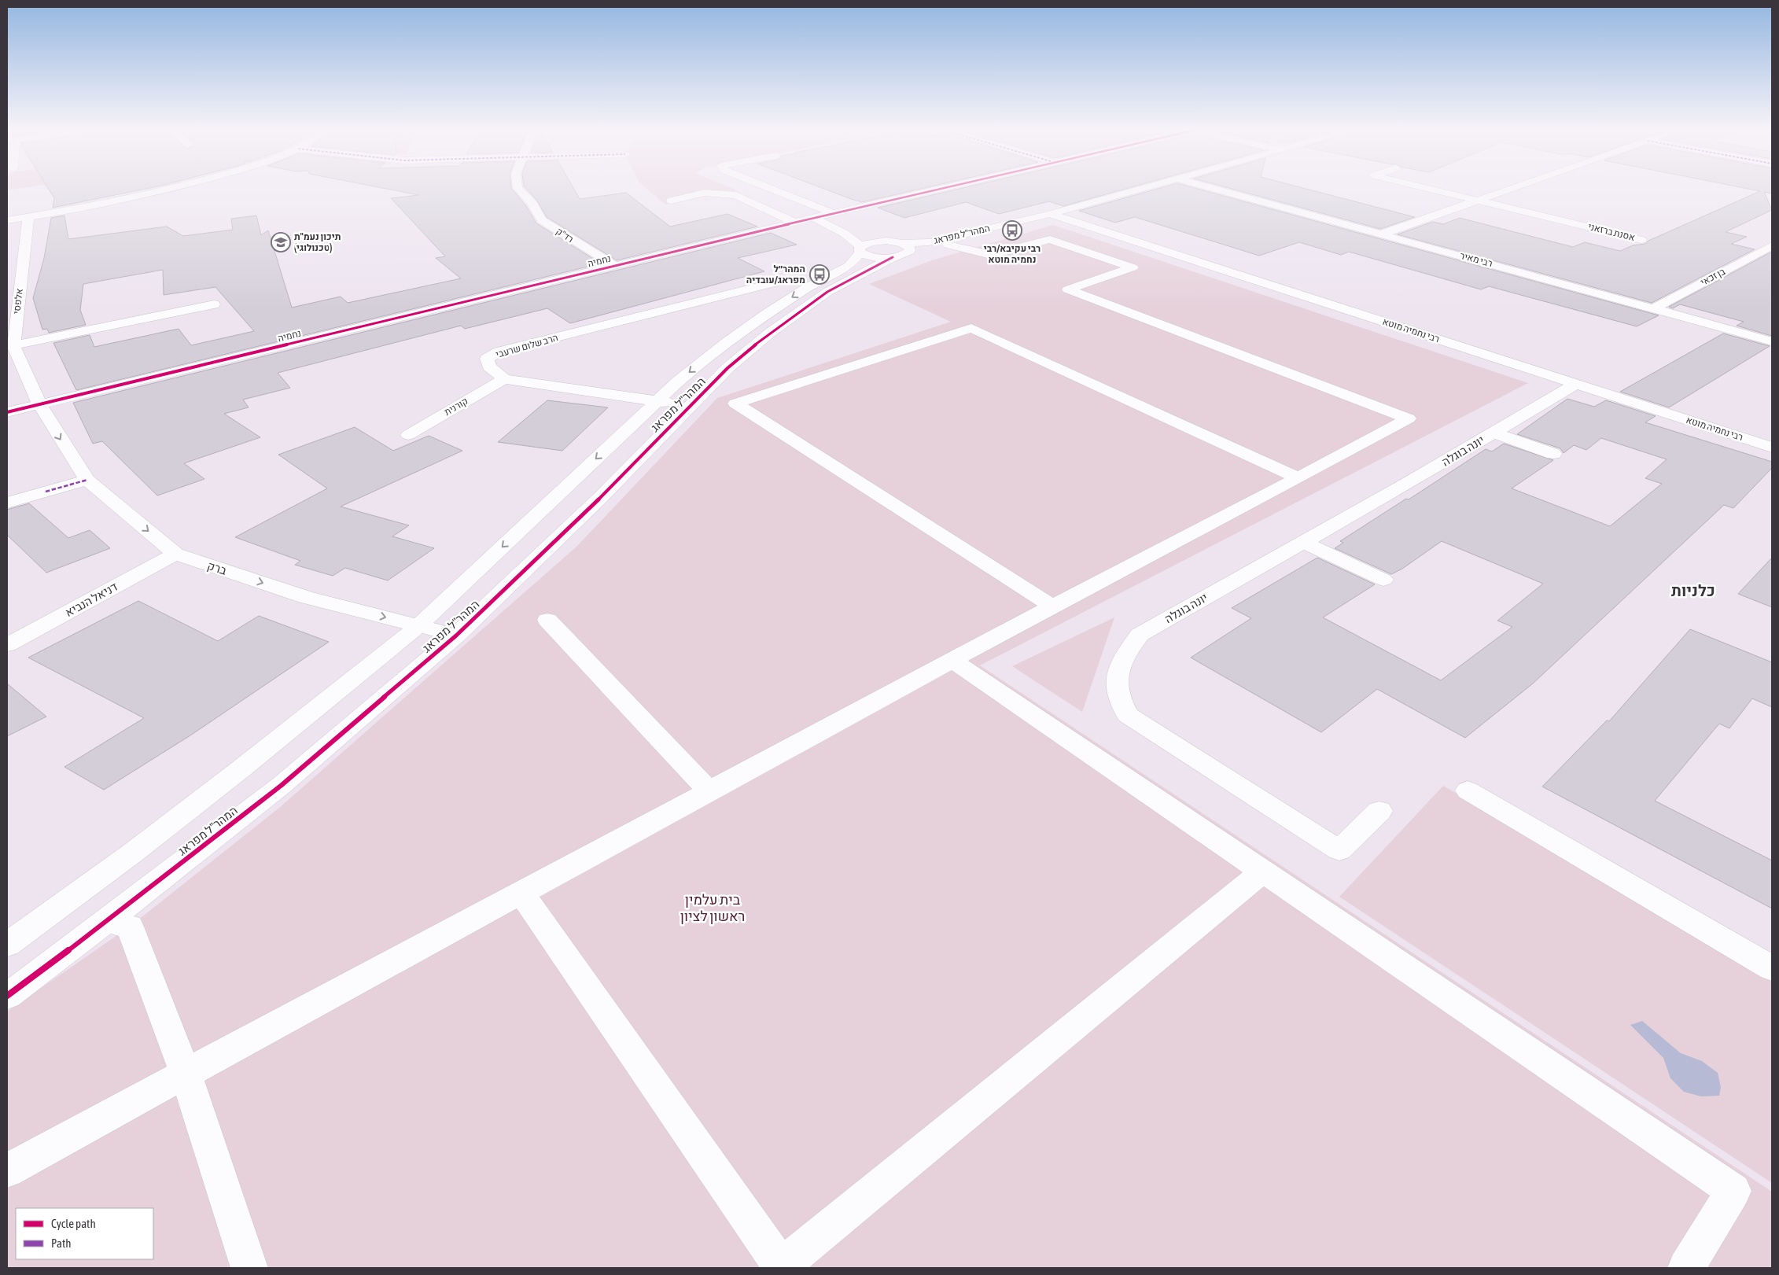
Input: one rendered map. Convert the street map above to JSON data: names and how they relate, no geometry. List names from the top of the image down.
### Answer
{
  "streets": {
    "street": [
      "אסנת ברזאני",
      "המהר\"ל מפראג",
      "רד\"ק",
      "רבי מאיר",
      "נחמיה",
      "בן זכאי",
      "אלפסי",
      "רבי נחמיה מוטא",
      "הרב שלום שרעבי",
      "קורנית",
      "יונה בוגלה",
      "ברק",
      "דניאל הנביא"
    ]
  },
  "crossings": [
    ["המהר\"ל מפראג", "ברק"],
    ["רד\"ק", "נחמיה"],
    ["רבי מאיר", "בן זכאי"],
    ["נחמיה", "ברק"],
    ["רבי נחמיה מוטא", "יונה בוגלה"],
    ["הרב שלום שרעבי", "קורנית"],
    ["ברק", "דניאל הנביא"]
  ],
  "one_way": ["ברק"],
  "districts": ["כלניות"],
  "parks": ["בית עלמין ראשון לציון"],
  "places": {
    "bus stop": ["רבי עקיבא/רבי נחמיה מוטא", "המהר״ל מפראג/עובדיה"],
    "school or university": ["תיכון נעמ\"ת (טכנולוגי)"]
  },
  "legend": ["Cycle path", "Path"]
}
